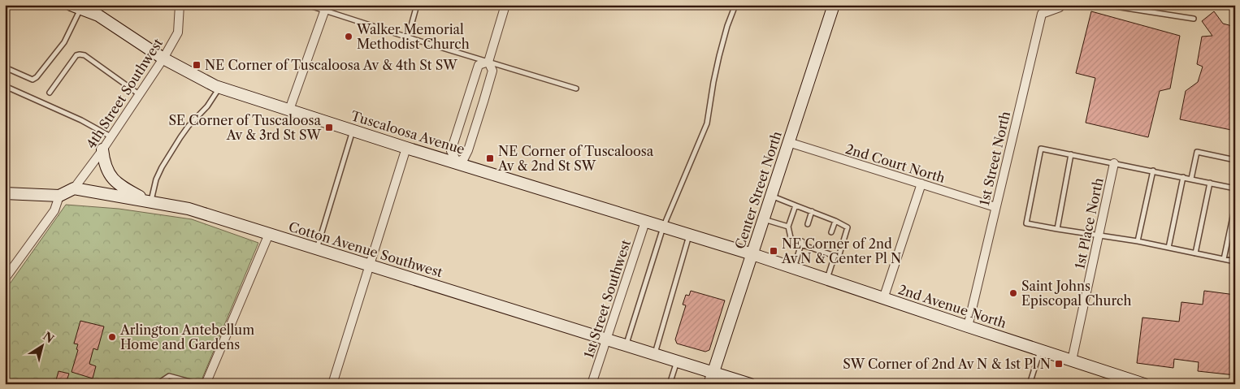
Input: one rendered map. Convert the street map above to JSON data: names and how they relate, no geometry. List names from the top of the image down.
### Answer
{
  "streets": {
    "street": [
      "4th Street Southwest",
      "Tuscaloosa Avenue",
      "1st Street North",
      "2nd Court North",
      "Center Street North",
      "1st Place North",
      "Cotton Avenue Southwest",
      "1st Street Southwest",
      "2nd Avenue North"
    ]
  },
  "crossings": [
    ["4th Street Southwest", "Tuscaloosa Avenue"],
    ["4th Street Southwest", "Cotton Avenue Southwest"],
    ["Tuscaloosa Avenue", "Center Street North"],
    ["Tuscaloosa Avenue", "1st Street Southwest"],
    ["Tuscaloosa Avenue", "2nd Avenue North"],
    ["1st Street North", "2nd Court North"],
    ["1st Street North", "2nd Avenue North"],
    ["2nd Court North", "Center Street North"],
    ["Center Street North", "Cotton Avenue Southwest"],
    ["Center Street North", "2nd Avenue North"],
    ["1st Place North", "2nd Avenue North"],
    ["Cotton Avenue Southwest", "1st Street Southwest"]
  ],
  "places": {
    "other": ["Walker Memorial Methodist Church", "Saint Johns Episcopal Church", "Arlington Antebellum Home and Gardens"],
    "transit": [
      "NE Corner of Tuscaloosa Av & 4th St SW",
      "SE Corner of Tuscaloosa Av & 3rd St SW",
      "NE Corner of Tuscaloosa Av & 2nd St SW",
      "NE Corner of 2nd Av N & Center Pl N",
      "SW Corner of 2nd Av N & 1st Pl N"
    ]
  },
  "north": "top right"
}
